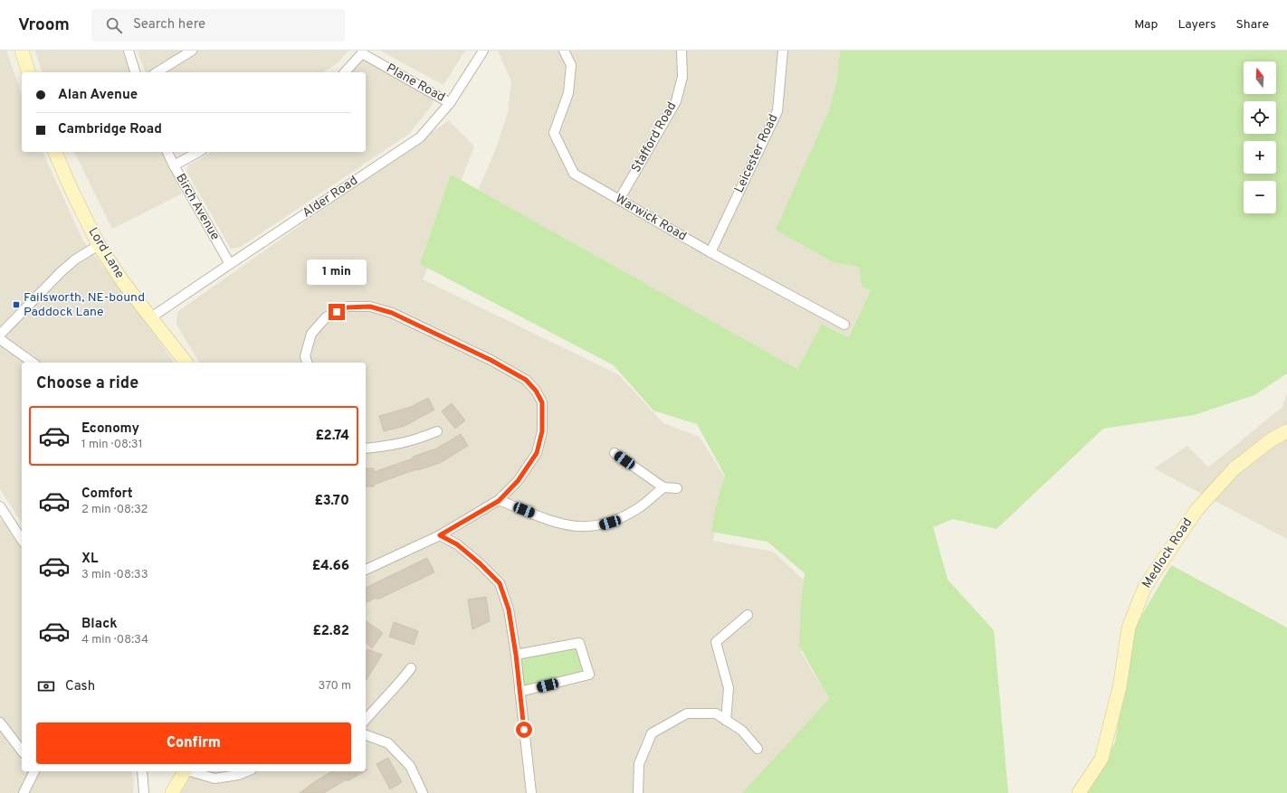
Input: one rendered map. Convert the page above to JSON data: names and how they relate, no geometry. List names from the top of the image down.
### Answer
{
  "streets": {
    "street": [
      "Plane Road",
      "Stafford Road",
      "Leicester Road",
      "Alder Road",
      "Birch Avenue",
      "Warwick Road",
      "Lord Lane",
      "Medlock Road"
    ]
  },
  "crossings": [
    ["Plane Road", "Alder Road"],
    ["Stafford Road", "Warwick Road"],
    ["Leicester Road", "Warwick Road"],
    ["Alder Road", "Birch Avenue"],
    ["Alder Road", "Lord Lane"]
  ],
  "places": {
    "transit": ["Failsworth, NE-bound Paddock Lane"]
  },
  "north": "top",
  "page": {
    "header": "Vroom",
    "search": "Search here",
    "nav": ["Map", "Layers", "Share"],
    "map_buttons": ["+", "−"],
    "banner": ["Alan Avenue", "Cambridge Road"],
    "bubble": "1 min",
    "heading": "Choose a ride",
    "list": [
      {
        "name": "Economy",
        "note": "1 min · 08:31",
        "value": "£2.74"
      },
      {
        "name": "Comfort",
        "note": "2 min · 08:32",
        "value": "£3.70"
      },
      {
        "name": "XL",
        "note": "3 min · 08:33",
        "value": "£4.66"
      },
      {
        "name": "Black",
        "note": "4 min · 08:34",
        "value": "£2.82"
      }
    ],
    "pay": ["Cash", "370 m"],
    "buttons": "Confirm"
  }
}
